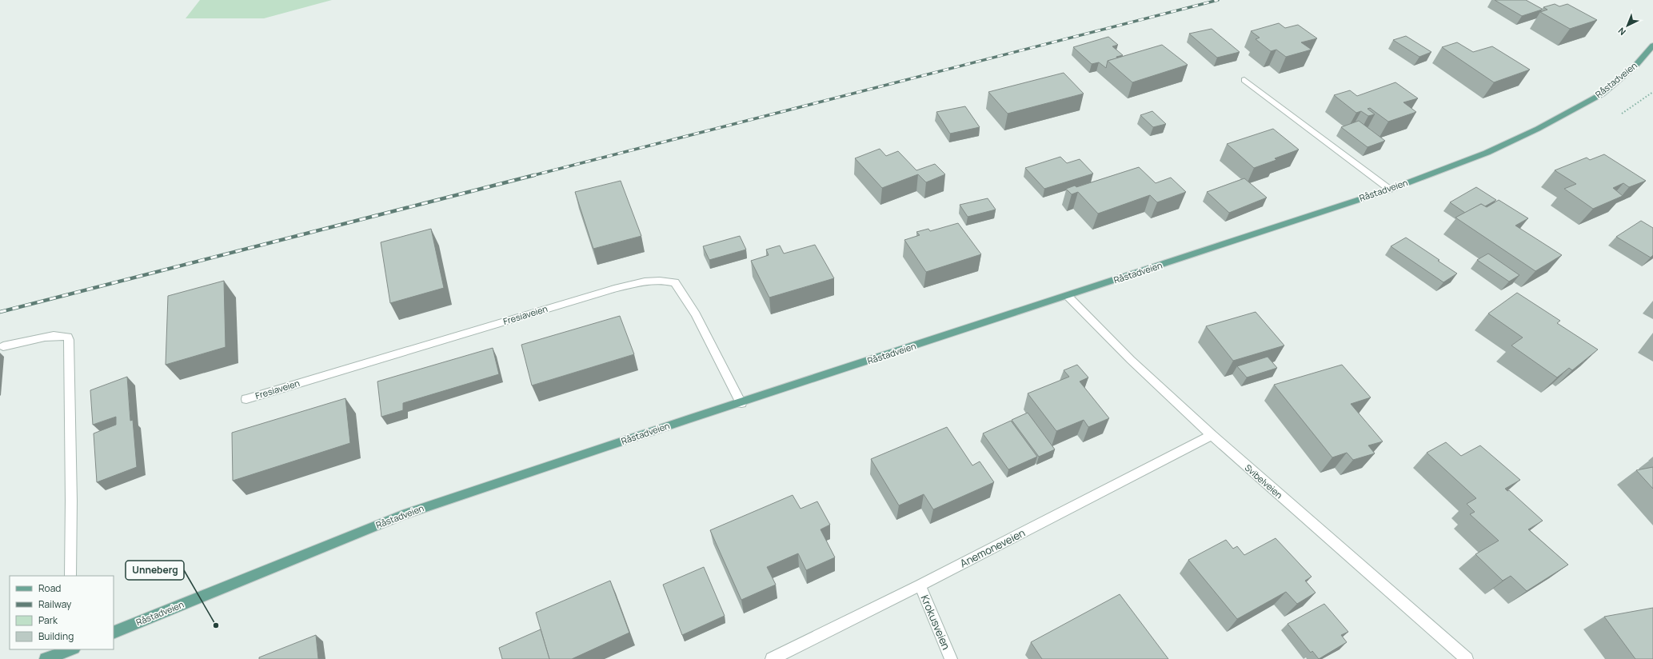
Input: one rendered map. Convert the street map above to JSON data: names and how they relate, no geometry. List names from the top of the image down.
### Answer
{
  "streets": {
    "main road": ["Råstadveien"],
    "street": [
      "Fresiaveien",
      "Svibelveien",
      "Anemoneveien",
      "Krokusveien"
    ]
  },
  "crossings": [
    ["Råstadveien", "Fresiaveien"],
    ["Råstadveien", "Svibelveien"],
    ["Svibelveien", "Anemoneveien"],
    ["Anemoneveien", "Krokusveien"]
  ],
  "places": ["Unneberg"],
  "legend": [
    "Road",
    "Railway",
    "Park",
    "Building"
  ],
  "north": "bottom left"
}
